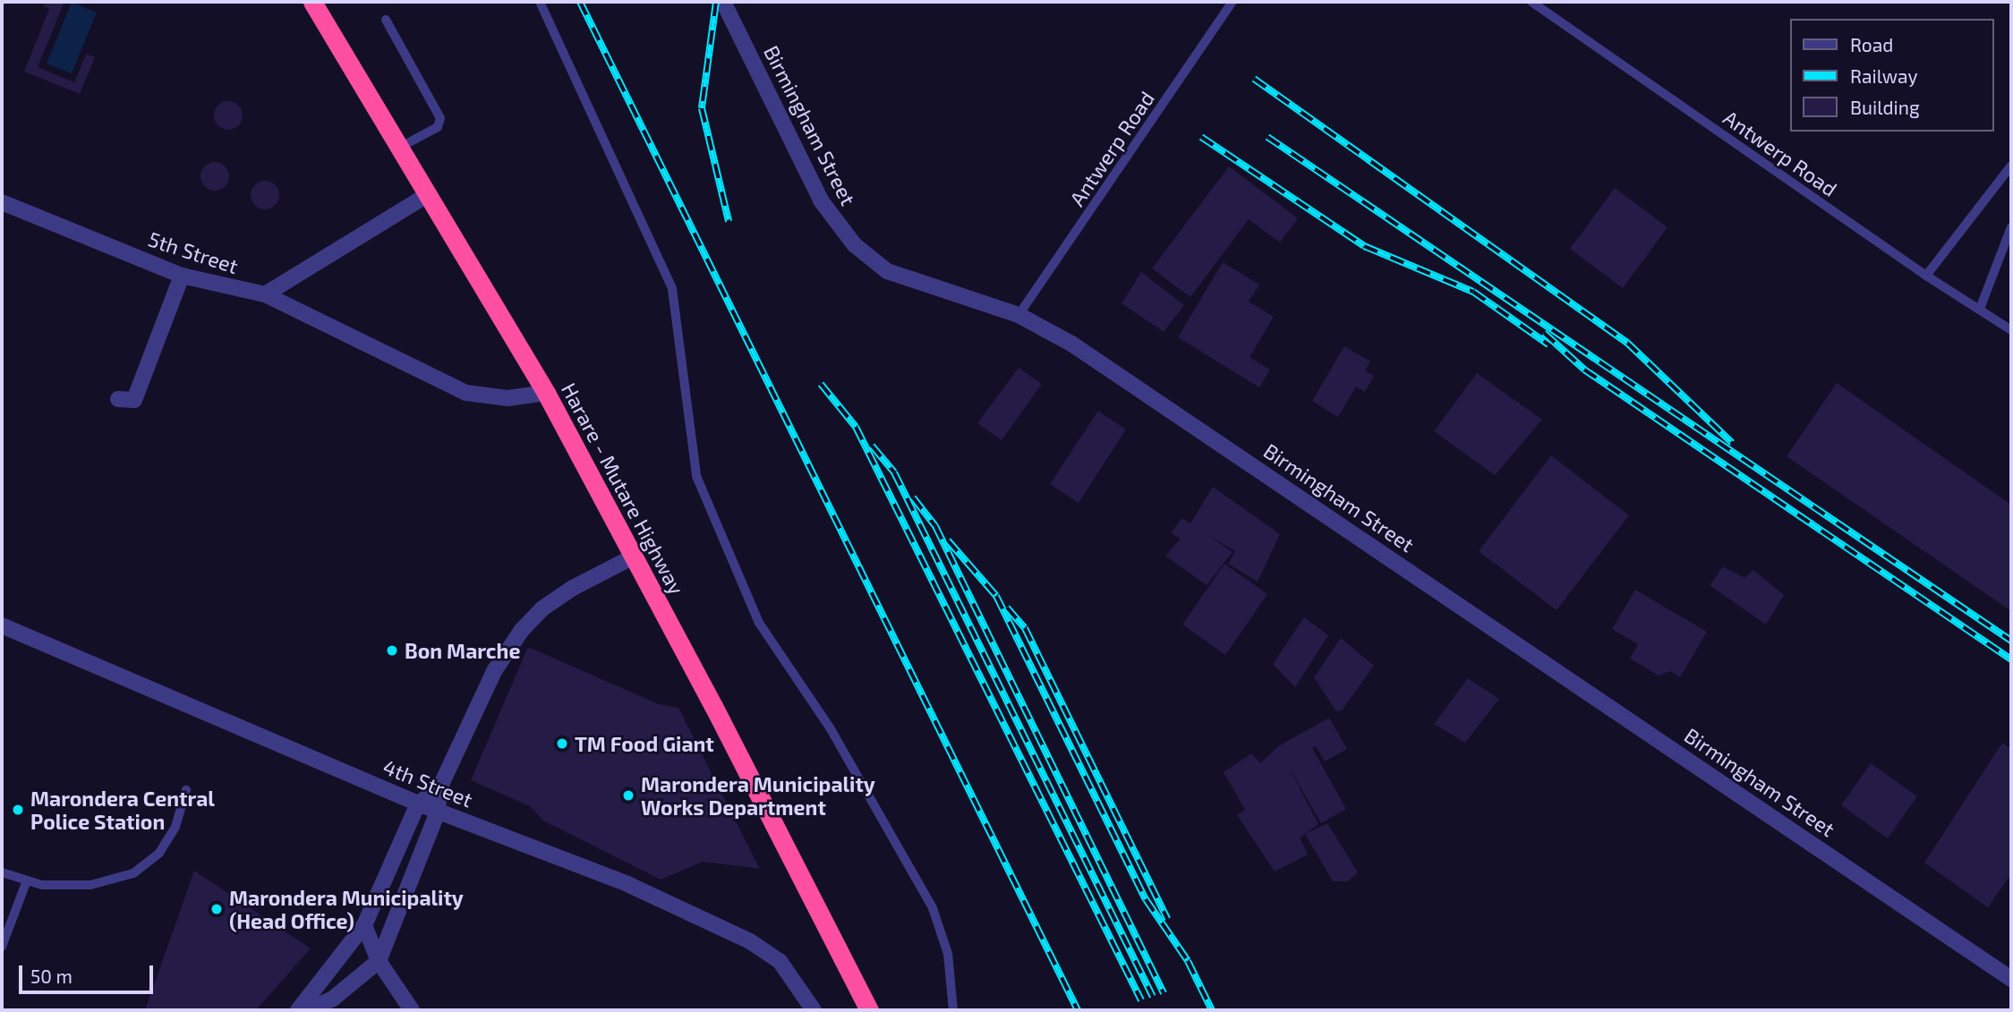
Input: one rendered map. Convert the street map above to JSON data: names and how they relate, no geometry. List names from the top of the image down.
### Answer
{
  "streets": {
    "highway": ["Harare - Mutare Highway"],
    "street": ["Birmingham Street", "5th Street", "4th Street"],
    "lane": ["Antwerp Road"]
  },
  "crossings": [
    ["Birmingham Street", "Antwerp Road"],
    ["5th Street", "Harare - Mutare Highway"]
  ],
  "places": [
    "Bon Marche",
    "TM Food Giant",
    "Marondera Municipality Works Department",
    "Marondera Central Police Station",
    "Marondera Municipality (Head Office)"
  ],
  "legend": ["Road", "Railway", "Building"],
  "scale_bar": "50 m"
}
